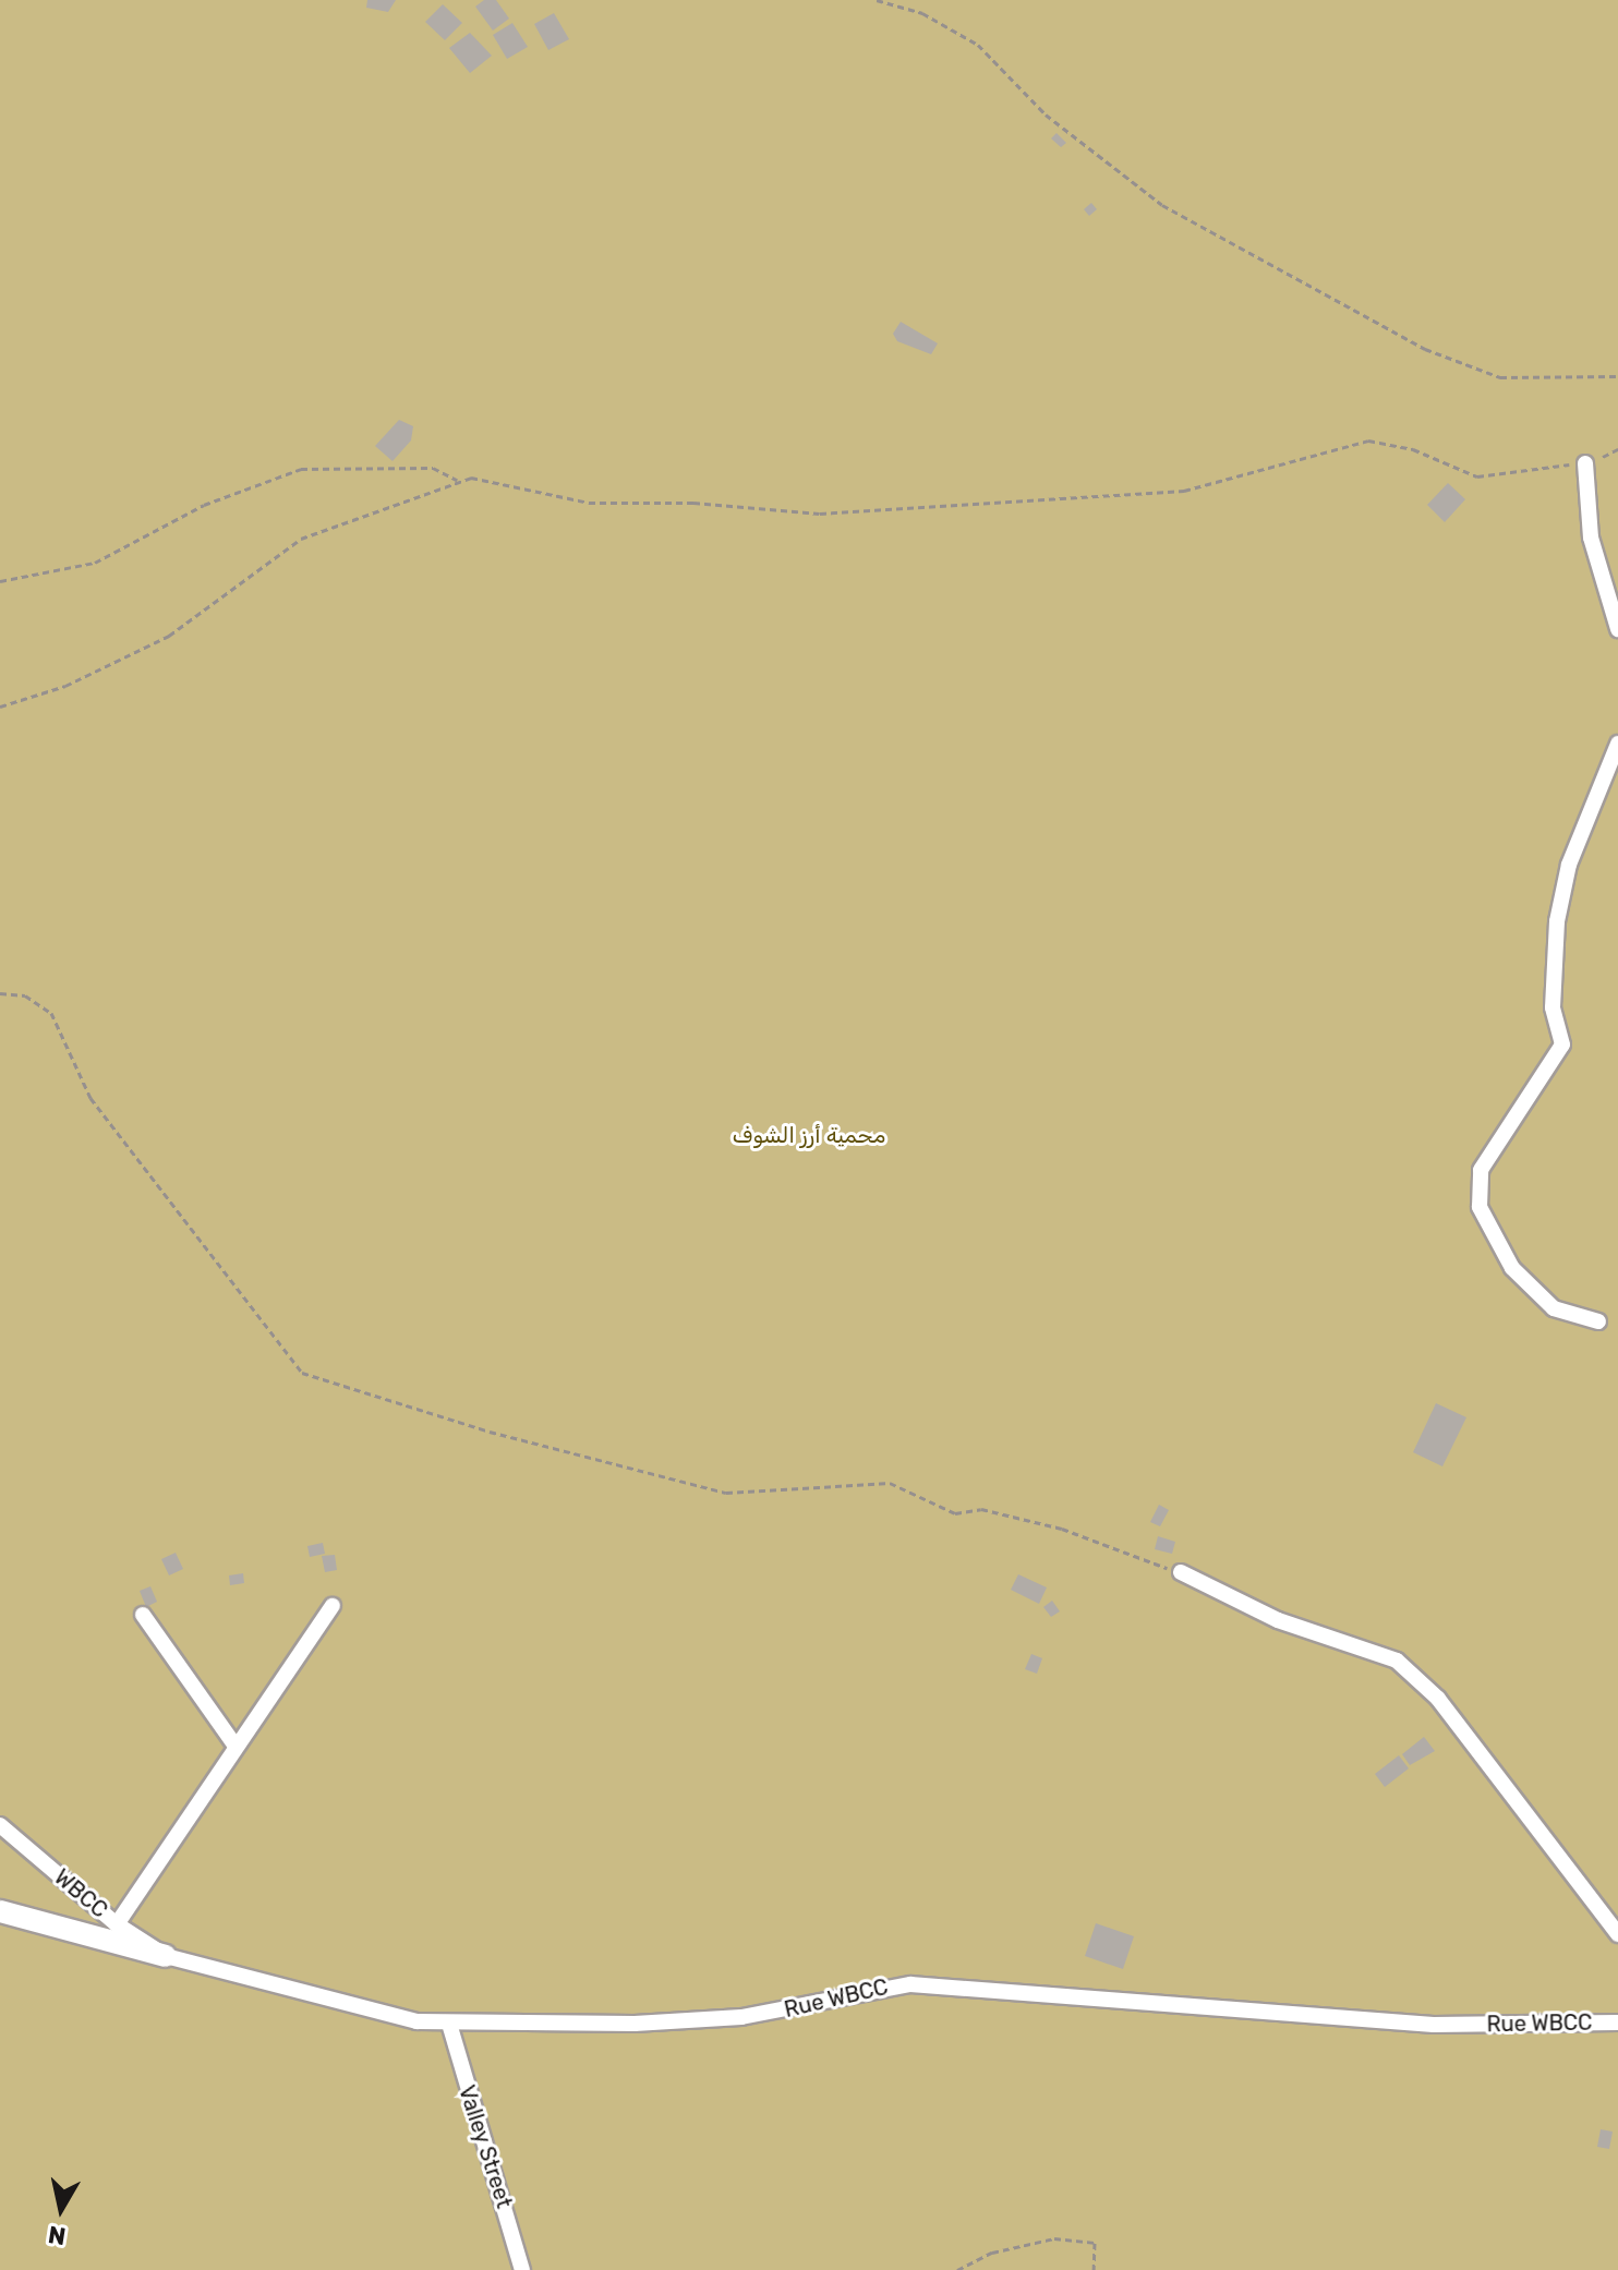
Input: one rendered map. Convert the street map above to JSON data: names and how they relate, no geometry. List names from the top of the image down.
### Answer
{
  "streets": {
    "street": ["WBCC", "Rue WBCC", "Valley Street"]
  },
  "crossings": [
    ["WBCC", "Rue WBCC"],
    ["Rue WBCC", "Valley Street"]
  ],
  "parks": ["محمية أرز الشوف"],
  "north": "bottom"
}
